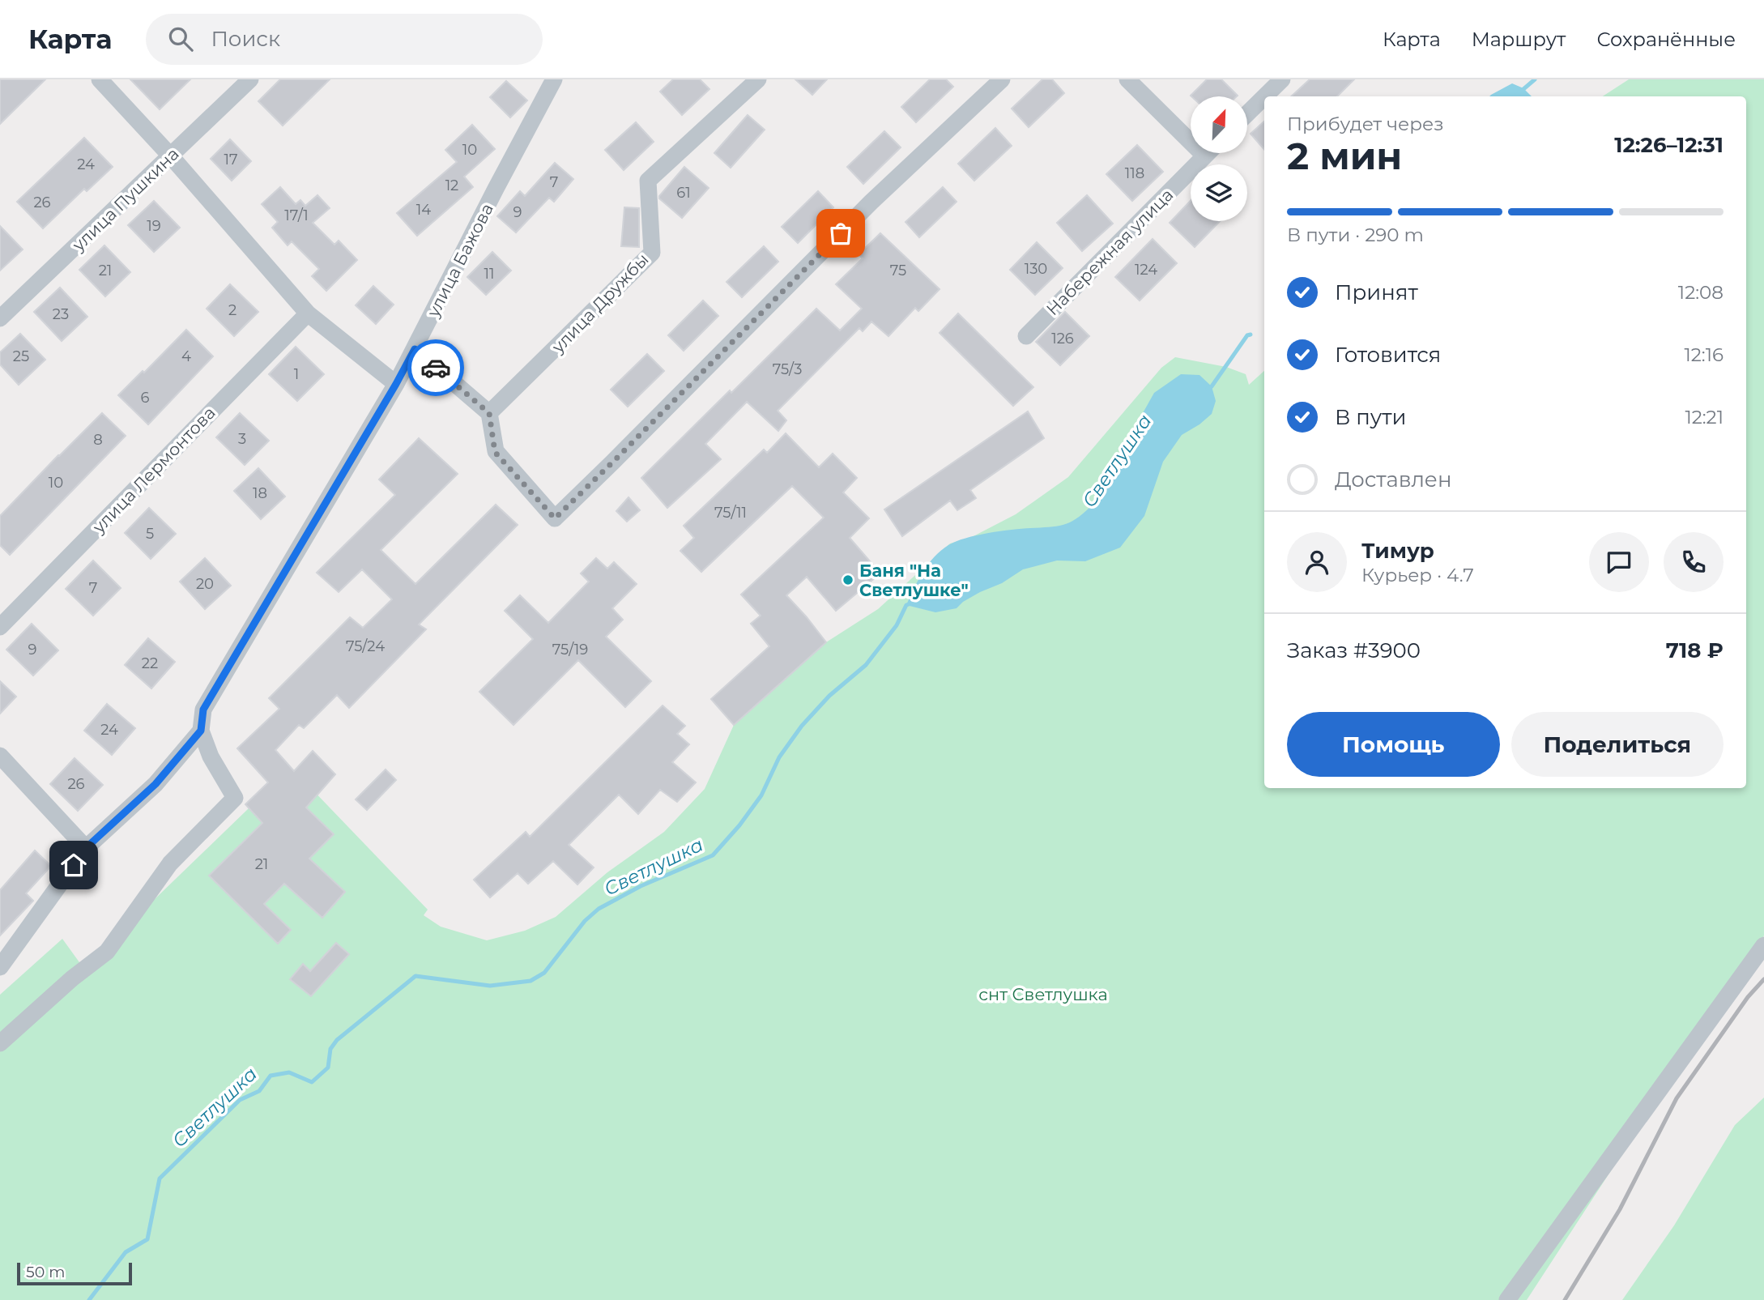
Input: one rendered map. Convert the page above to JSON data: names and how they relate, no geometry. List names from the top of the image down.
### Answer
{
  "streets": {
    "street": [
      "улица Пушкина",
      "Набережная улица",
      "улица Бажова",
      "улица Дружбы",
      "улица Лермонтова"
    ]
  },
  "water": ["Светлушка"],
  "parks": ["снт Светлушка"],
  "places": ["Баня \"На Светлушке\""],
  "house_numbers": [
    "10",
    "17",
    "24",
    "118",
    "7",
    "12",
    "61",
    "26",
    "14",
    "9",
    "17/1",
    "19",
    "130",
    "124",
    "21",
    "75",
    "11",
    "2",
    "23",
    "126",
    "25",
    "4",
    "75/3",
    "1",
    "6",
    "3",
    "8",
    "10",
    "18",
    "75/11",
    "5",
    "20",
    "7",
    "75/24",
    "9",
    "75/19",
    "22",
    "24",
    "26",
    "21"
  ],
  "scale_bar": "50 m",
  "north": "top right",
  "page": {
    "header": "Карта",
    "search": "Поиск",
    "nav": ["Карта", "Маршрут", "Сохранённые"],
    "heading": ["2 мин", "Прибудет через", "12:26–12:31"],
    "panel": [
      "Тимур",
      "Курьер · 4.7",
      "Заказ #3900",
      "718 ₽"
    ],
    "bar": "В пути · 290 m",
    "list": [
      ["Принят", "12:08"],
      ["Готовится", "12:16"],
      ["В пути", "12:21"],
      "Доставлен"
    ],
    "buttons": ["Помощь", "Поделиться"],
    "scale": "50 m"
  }
}
